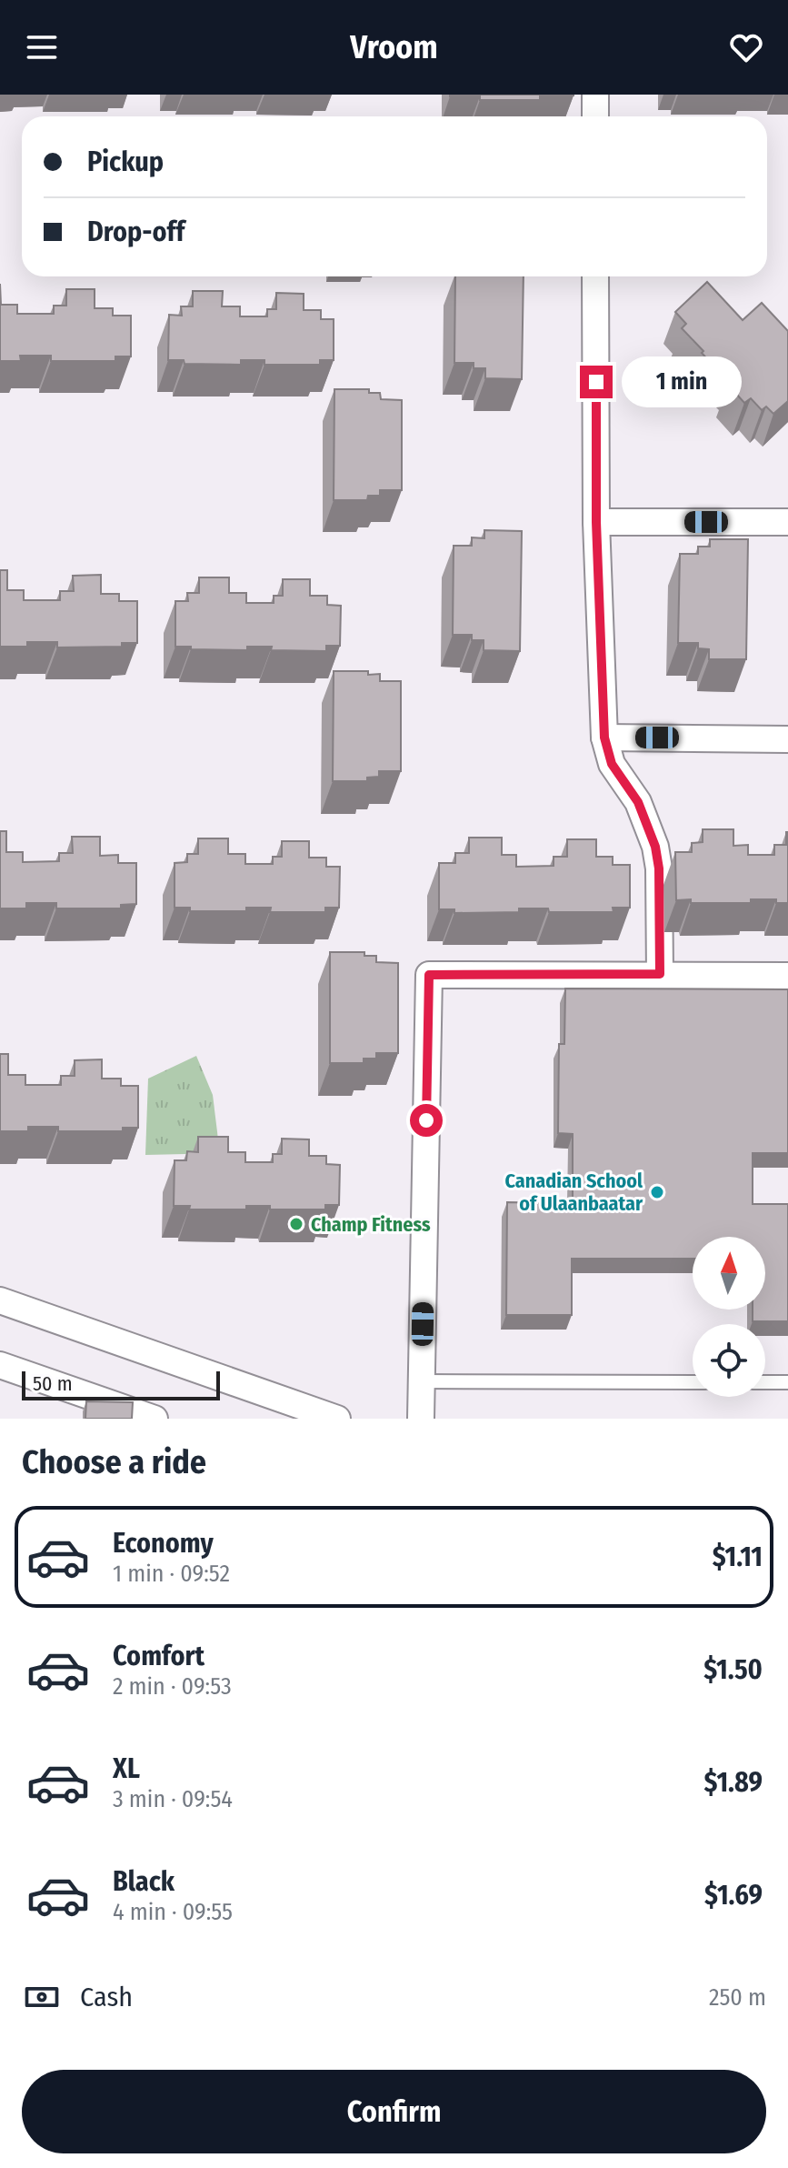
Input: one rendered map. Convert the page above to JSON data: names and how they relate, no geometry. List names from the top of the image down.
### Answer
{
  "places": ["Canadian School of Ulaanbaatar", "Champ Fitness"],
  "scale_bar": "50 m",
  "north": "top",
  "page": {
    "header": "Vroom",
    "banner": ["Pickup", "Drop-off"],
    "bubble": "1 min",
    "scale": "50 m",
    "heading": "Choose a ride",
    "list": [
      {
        "name": "Economy",
        "note": "1 min · 09:52",
        "value": "$1.11"
      },
      {
        "name": "Comfort",
        "note": "2 min · 09:53",
        "value": "$1.50"
      },
      {
        "name": "XL",
        "note": "3 min · 09:54",
        "value": "$1.89"
      },
      {
        "name": "Black",
        "note": "4 min · 09:55",
        "value": "$1.69"
      }
    ],
    "pay": ["Cash", "250 m"],
    "buttons": "Confirm"
  }
}
